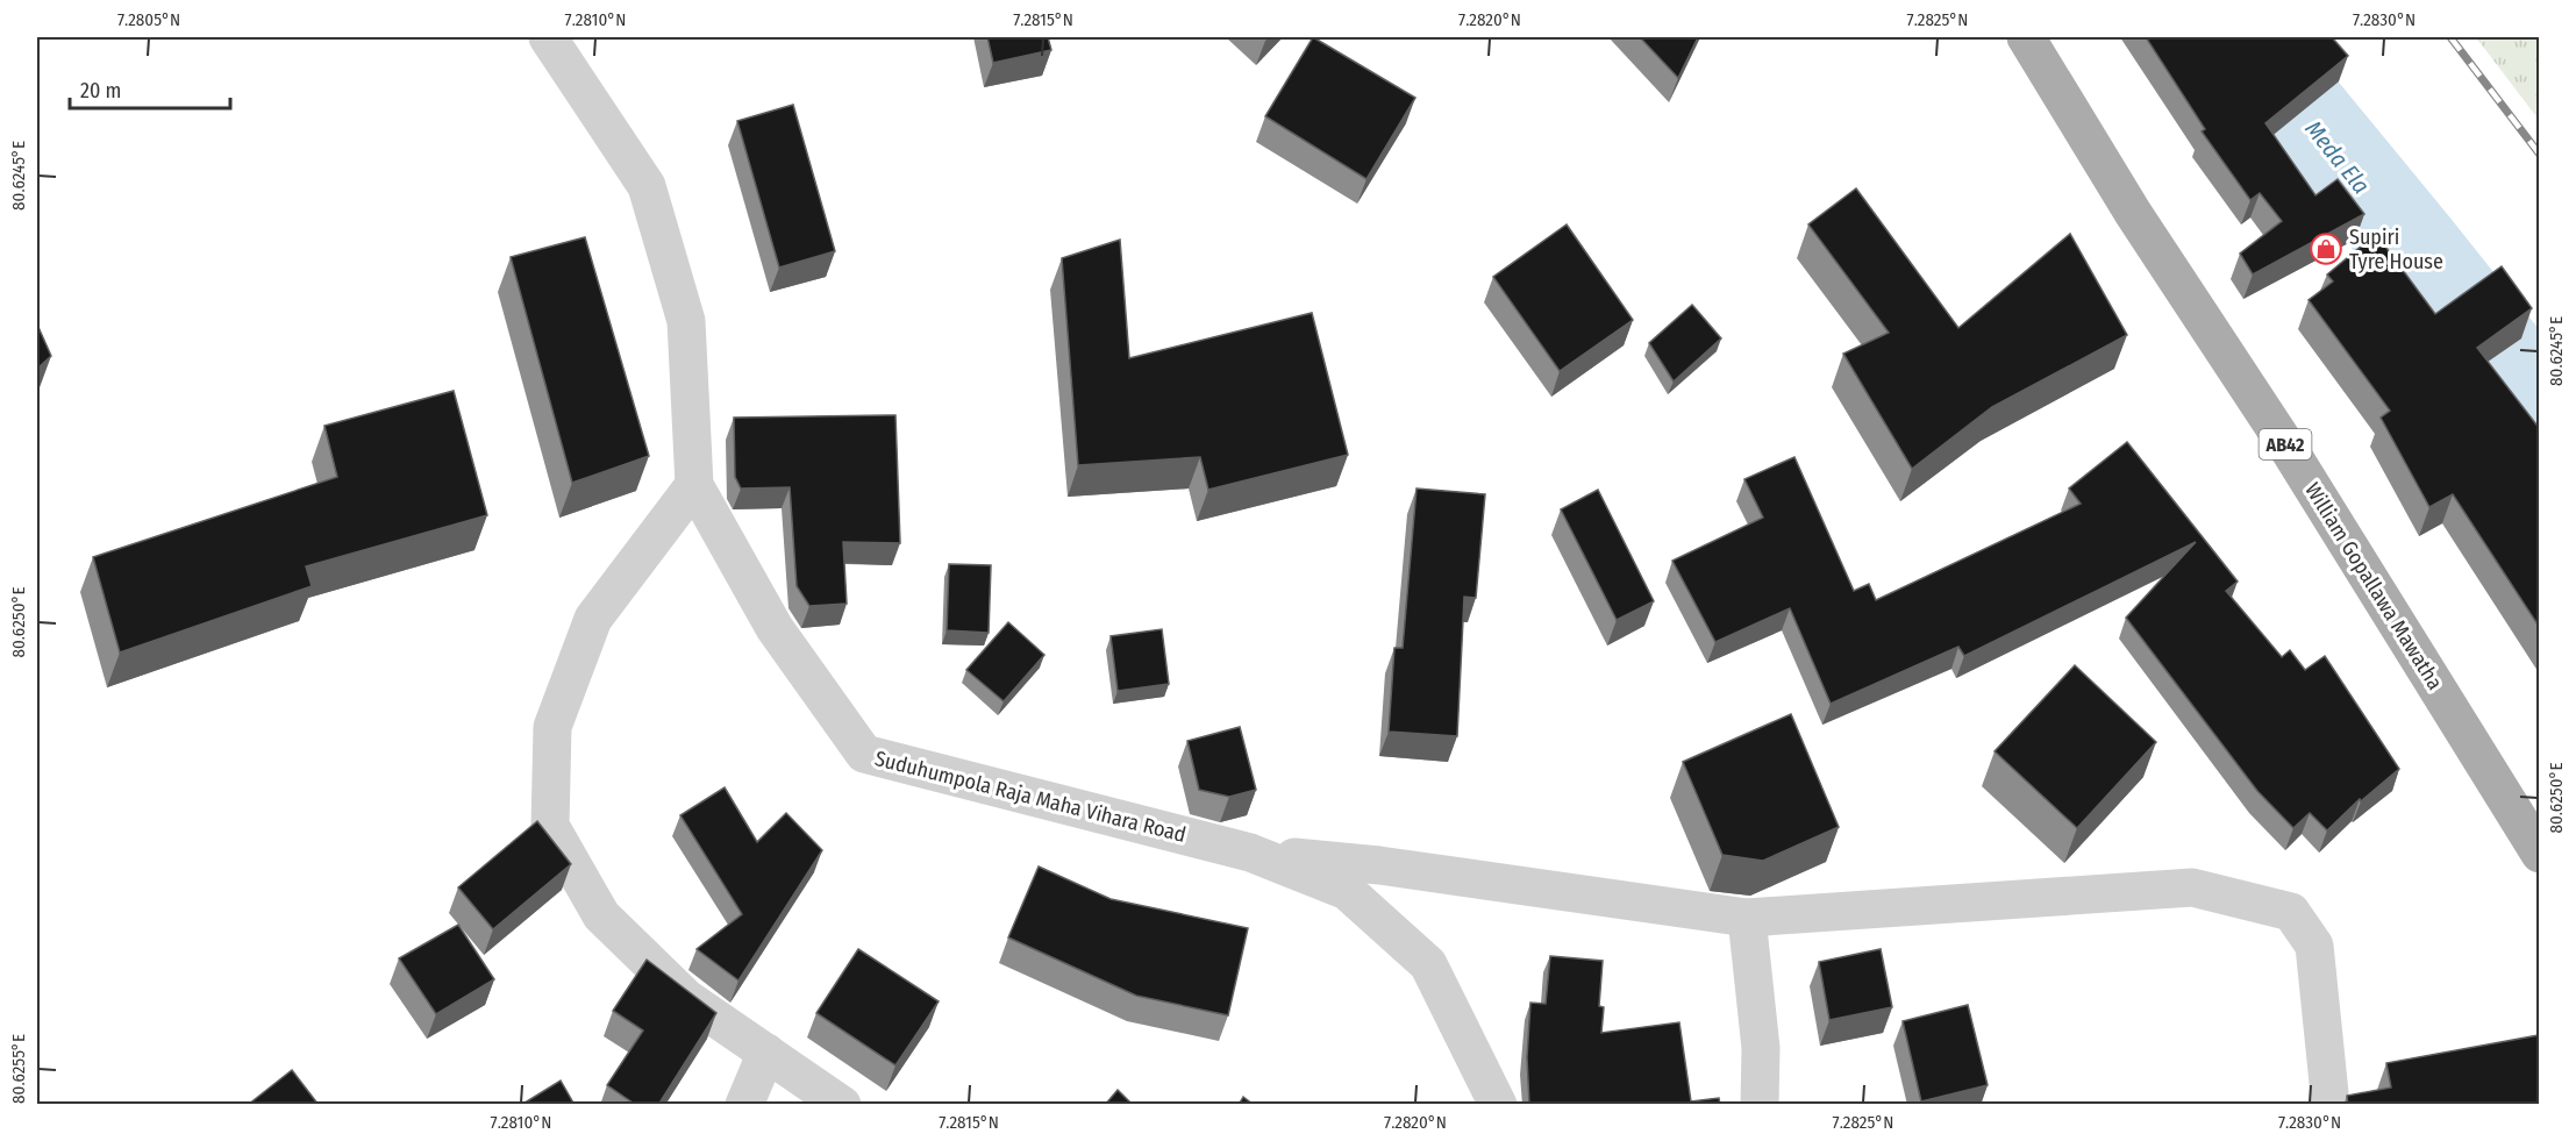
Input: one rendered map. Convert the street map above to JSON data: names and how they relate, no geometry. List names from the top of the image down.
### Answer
{
  "streets": {
    "main road": ["AB42", "William Gopallawa Mawatha"],
    "street": ["Suduhumpola Raja Maha Vihara Road"]
  },
  "water": ["Meda Ela"],
  "places": {
    "shop": ["Supiri Tyre House"]
  },
  "scale_bar": "20 m",
  "coordinates": [
    "7.2805°N",
    "7.2810°N",
    "7.2815°N",
    "7.2820°N",
    "7.2825°N",
    "7.2830°N",
    "80.6245°E",
    "80.6250°E",
    "80.6255°E"
  ]
}
